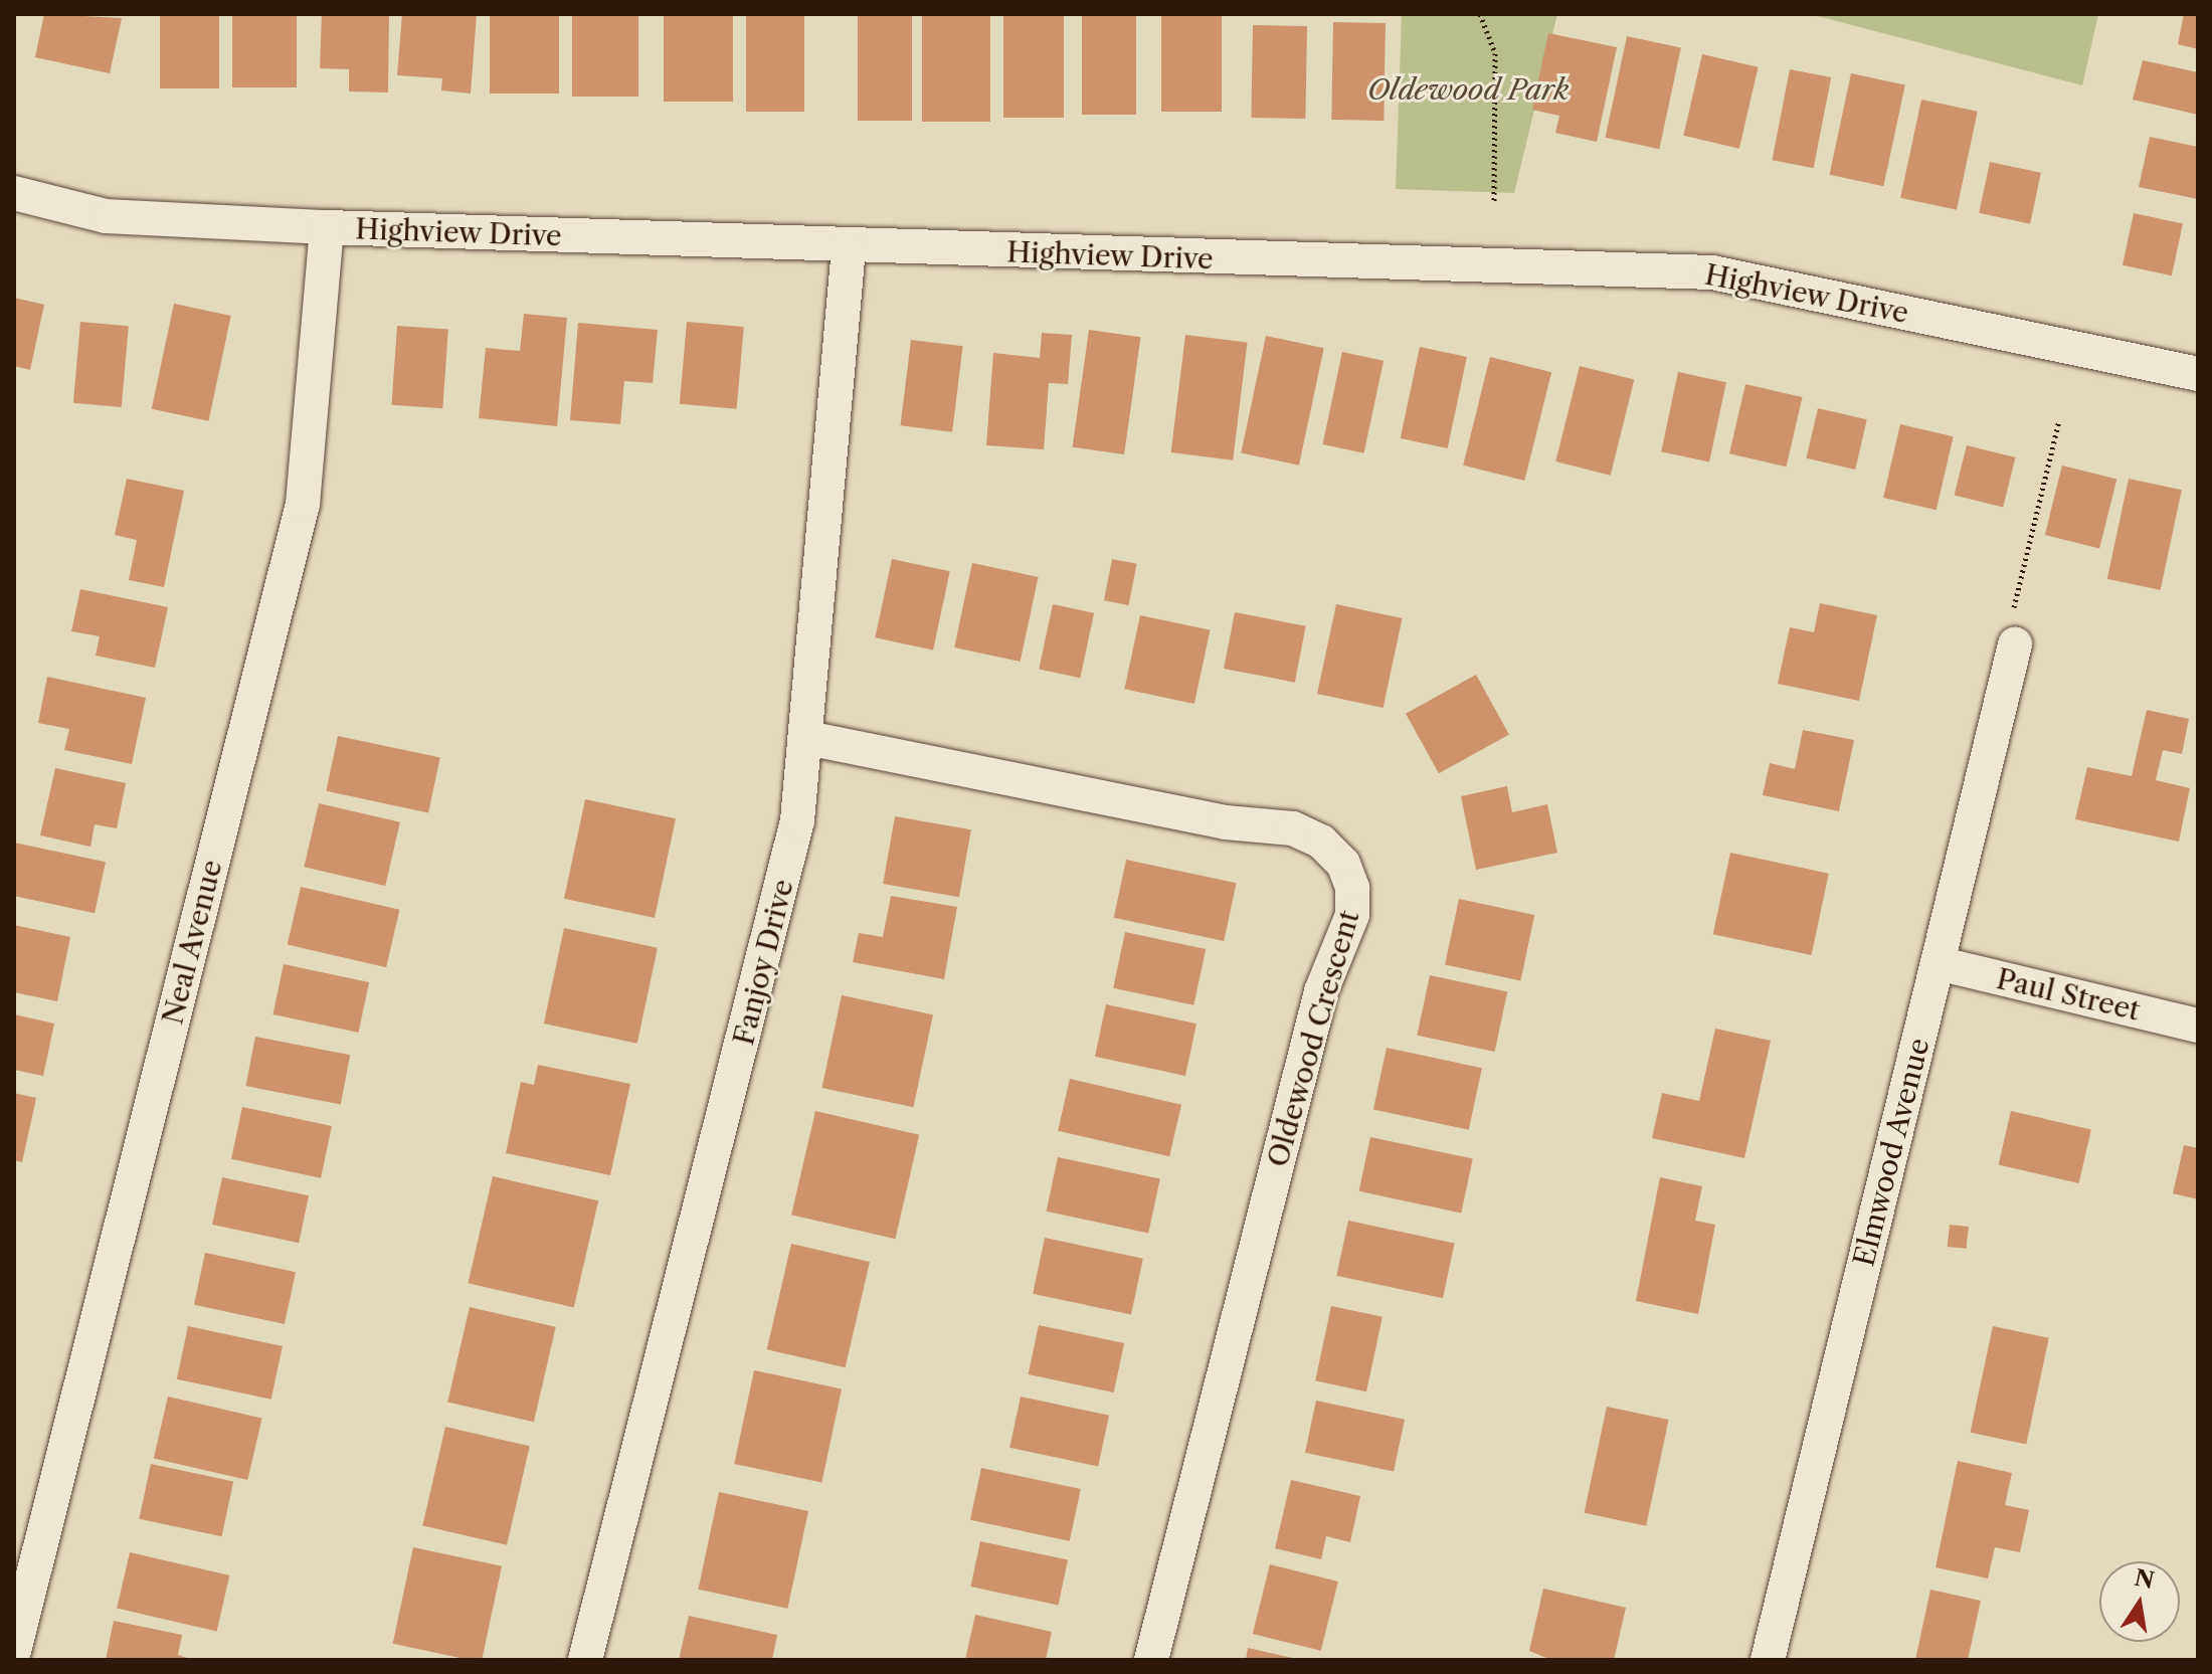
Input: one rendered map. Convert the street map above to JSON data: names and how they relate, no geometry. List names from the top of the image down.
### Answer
{
  "streets": {
    "street": [
      "Highview Drive",
      "Neal Avenue",
      "Fanjoy Drive",
      "Paul Street",
      "Oldewood Crescent",
      "Elmwood Avenue"
    ]
  },
  "crossings": [
    ["Highview Drive", "Neal Avenue"],
    ["Highview Drive", "Fanjoy Drive"],
    ["Fanjoy Drive", "Oldewood Crescent"],
    ["Paul Street", "Elmwood Avenue"]
  ],
  "parks": ["Oldewood Park"],
  "north": "top"
}
